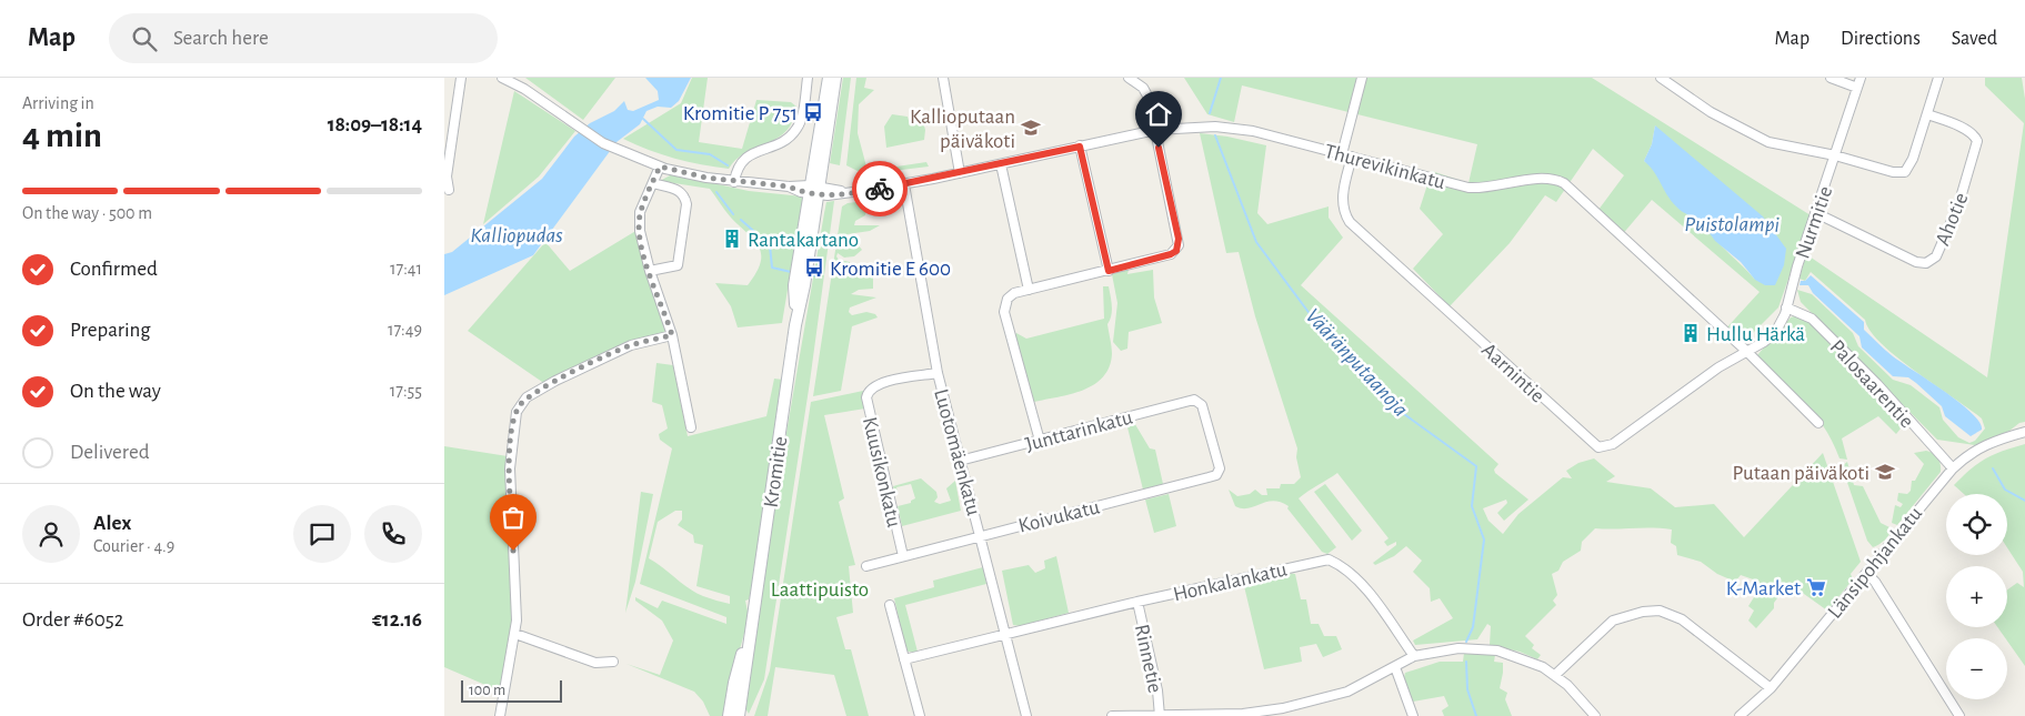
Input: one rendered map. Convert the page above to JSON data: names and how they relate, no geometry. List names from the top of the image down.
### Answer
{
  "streets": {
    "main road": ["Kromitie"],
    "street": [
      "Thurevikinkatu",
      "Ahotie",
      "Nurmitie",
      "Aarnintie",
      "Palosaarentie",
      "Junttarinkatu",
      "Luotomäenkatu",
      "Kuusikonkatu",
      "Koivukatu",
      "Länsipohjankatu",
      "Honkalankatu",
      "Rinnetie"
    ]
  },
  "crossings": [
    ["Thurevikinkatu", "Nurmitie"],
    ["Thurevikinkatu", "Aarnintie"],
    ["Thurevikinkatu", "Luotomäenkatu"],
    ["Thurevikinkatu", "Kromitie"],
    ["Ahotie", "Nurmitie"],
    ["Nurmitie", "Aarnintie"],
    ["Nurmitie", "Palosaarentie"],
    ["Palosaarentie", "Länsipohjankatu"],
    ["Junttarinkatu", "Luotomäenkatu"],
    ["Junttarinkatu", "Koivukatu"],
    ["Luotomäenkatu", "Kuusikonkatu"],
    ["Luotomäenkatu", "Koivukatu"],
    ["Luotomäenkatu", "Honkalankatu"],
    ["Kuusikonkatu", "Koivukatu"],
    ["Honkalankatu", "Rinnetie"]
  ],
  "water": ["Puistolampi", "Kalliopudas", "Vääränputaanoja"],
  "parks": ["Laattipuisto"],
  "places": {
    "bus stop": ["Kromitie P 751", "Kromitie E 600"],
    "school or university": ["Kallioputaan päiväkoti", "Putaan päiväkoti"],
    "building": ["Rantakartano", "Hullu Härkä"],
    "supermarket": ["K-Market"]
  },
  "scale_bar": "100 m",
  "page": {
    "header": "Map",
    "search": "Search here",
    "nav": ["Map", "Directions", "Saved"],
    "heading": ["4 min", "Arriving in", "18:09–18:14"],
    "panel": [
      "Alex",
      "Courier · 4.9",
      "Order #6052",
      "€12.16"
    ],
    "bar": "On the way · 500 m",
    "list": [
      ["Confirmed", "17:41"],
      ["Preparing", "17:49"],
      ["On the way", "17:55"],
      "Delivered"
    ],
    "map_buttons": ["+", "−"],
    "scale": "100 m"
  }
}
